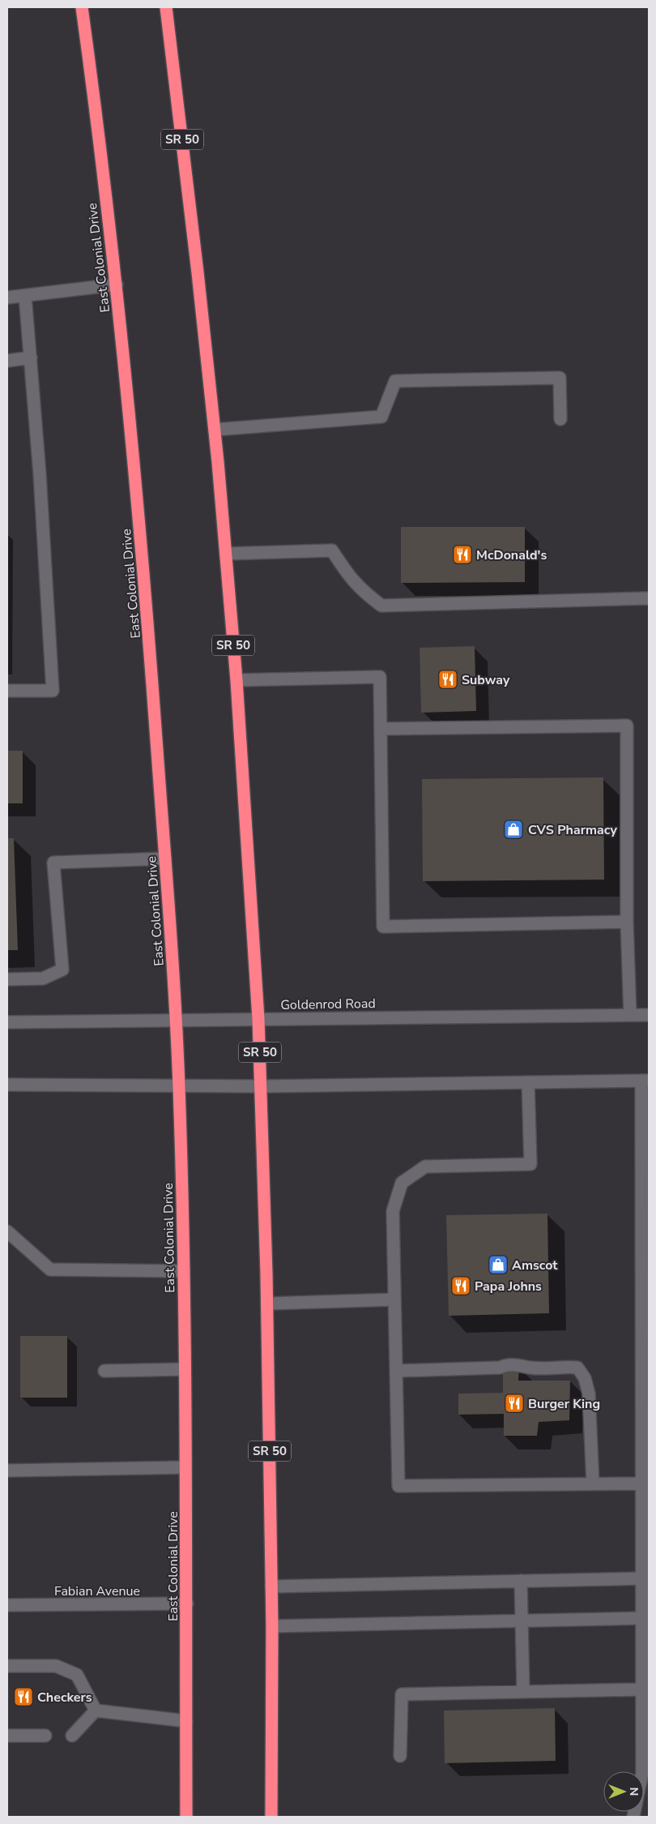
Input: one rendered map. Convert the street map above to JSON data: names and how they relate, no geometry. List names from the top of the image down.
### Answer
{
  "streets": {
    "highway": ["SR 50", "East Colonial Drive"],
    "main road": ["Goldenrod Road", "Fabian Avenue"]
  },
  "crossings": [
    ["SR 50", "Goldenrod Road"],
    ["East Colonial Drive", "Goldenrod Road"],
    ["East Colonial Drive", "Fabian Avenue"]
  ],
  "places": {
    "restaurant": [
      "McDonald's",
      "Subway",
      "Papa Johns",
      "Burger King",
      "Checkers"
    ],
    "shop": ["CVS Pharmacy", "Amscot"]
  },
  "north": "right"
}
